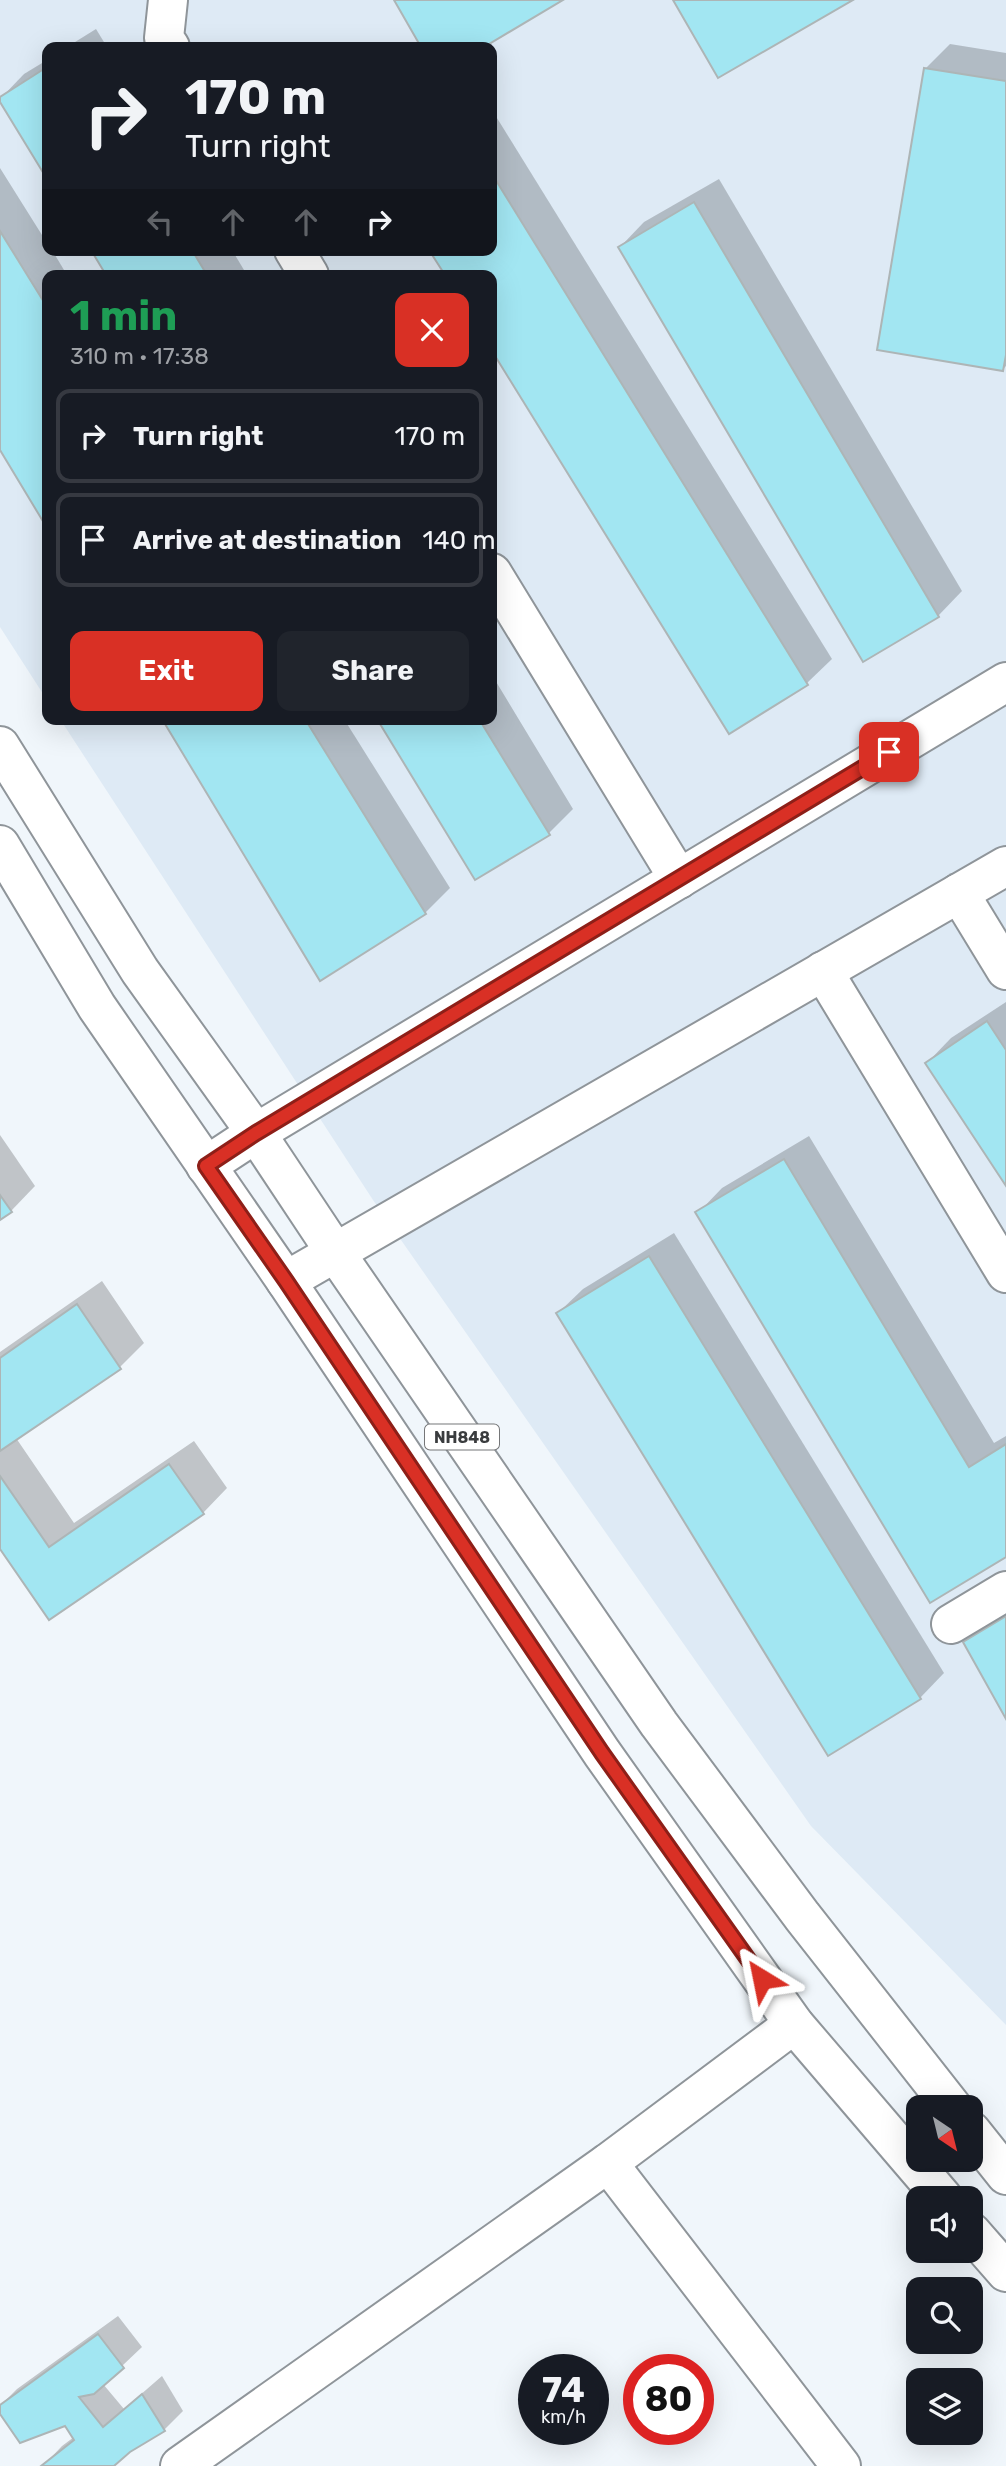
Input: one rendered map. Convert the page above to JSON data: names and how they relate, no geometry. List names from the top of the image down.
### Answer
{
  "streets": {
    "main road": ["NH848"]
  },
  "north": "bottom right",
  "page": {
    "turn": ["170 m", "Turn right"],
    "heading": ["1 min", "310 m · 17:38"],
    "list": [
      {
        "name": "Turn right",
        "value": "170 m"
      },
      {
        "name": "Arrive at destination",
        "value": "140 m"
      }
    ],
    "buttons": ["Exit", "Share"],
    "speed": "74 km/h",
    "limit": "80"
  }
}
